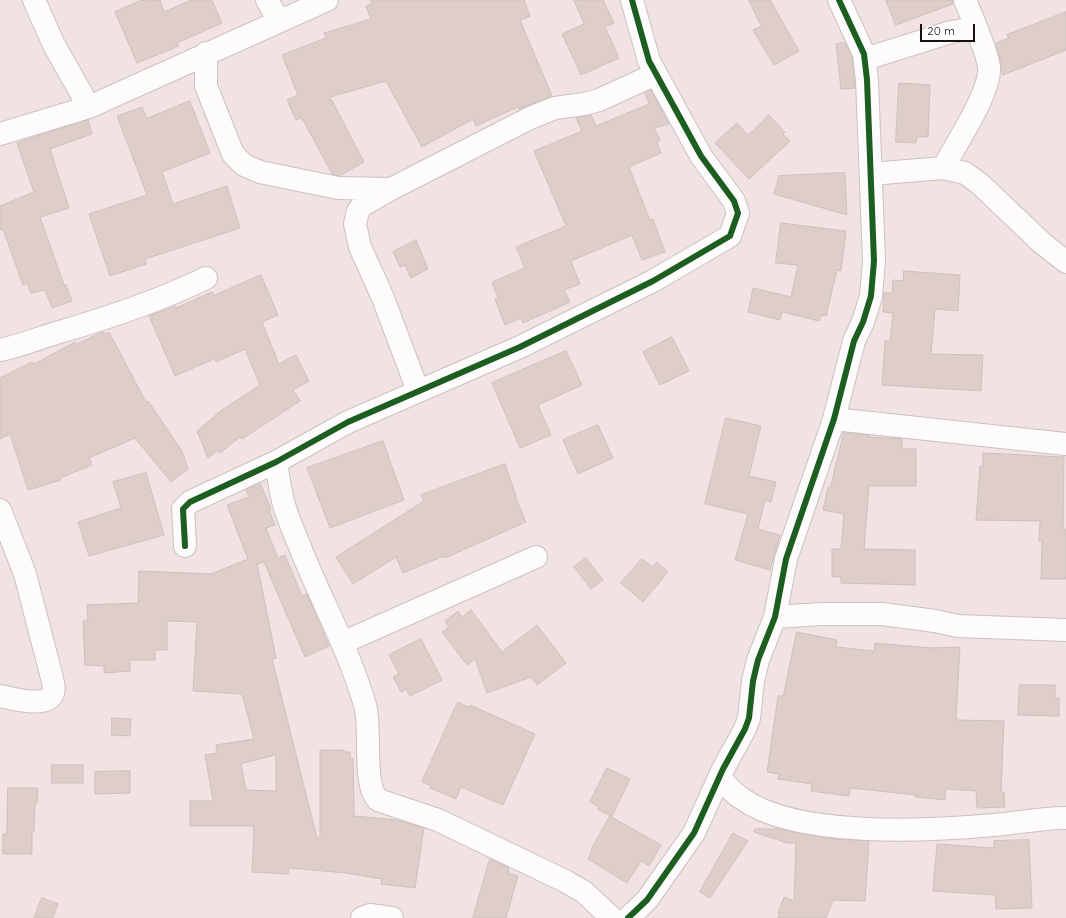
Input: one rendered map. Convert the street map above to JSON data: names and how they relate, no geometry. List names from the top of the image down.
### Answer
{
  "scale_bar": "20 m"
}
